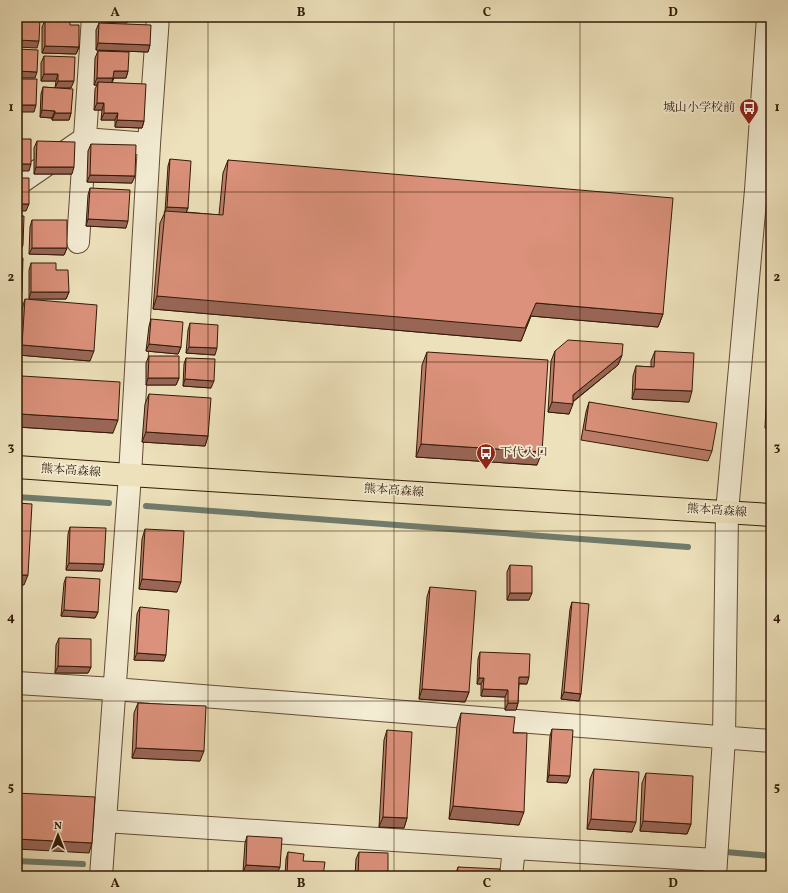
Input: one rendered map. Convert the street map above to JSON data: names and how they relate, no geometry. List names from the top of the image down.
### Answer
{
  "streets": {
    "main road": ["熊本高森線"]
  },
  "places": {
    "bus stop": ["城山小学校前", "下代入口"]
  },
  "north": "top",
  "grid": {
    "columns": [
      "A",
      "B",
      "C",
      "D"
    ],
    "rows": [
      "1",
      "2",
      "3",
      "4",
      "5"
    ]
  }
}
